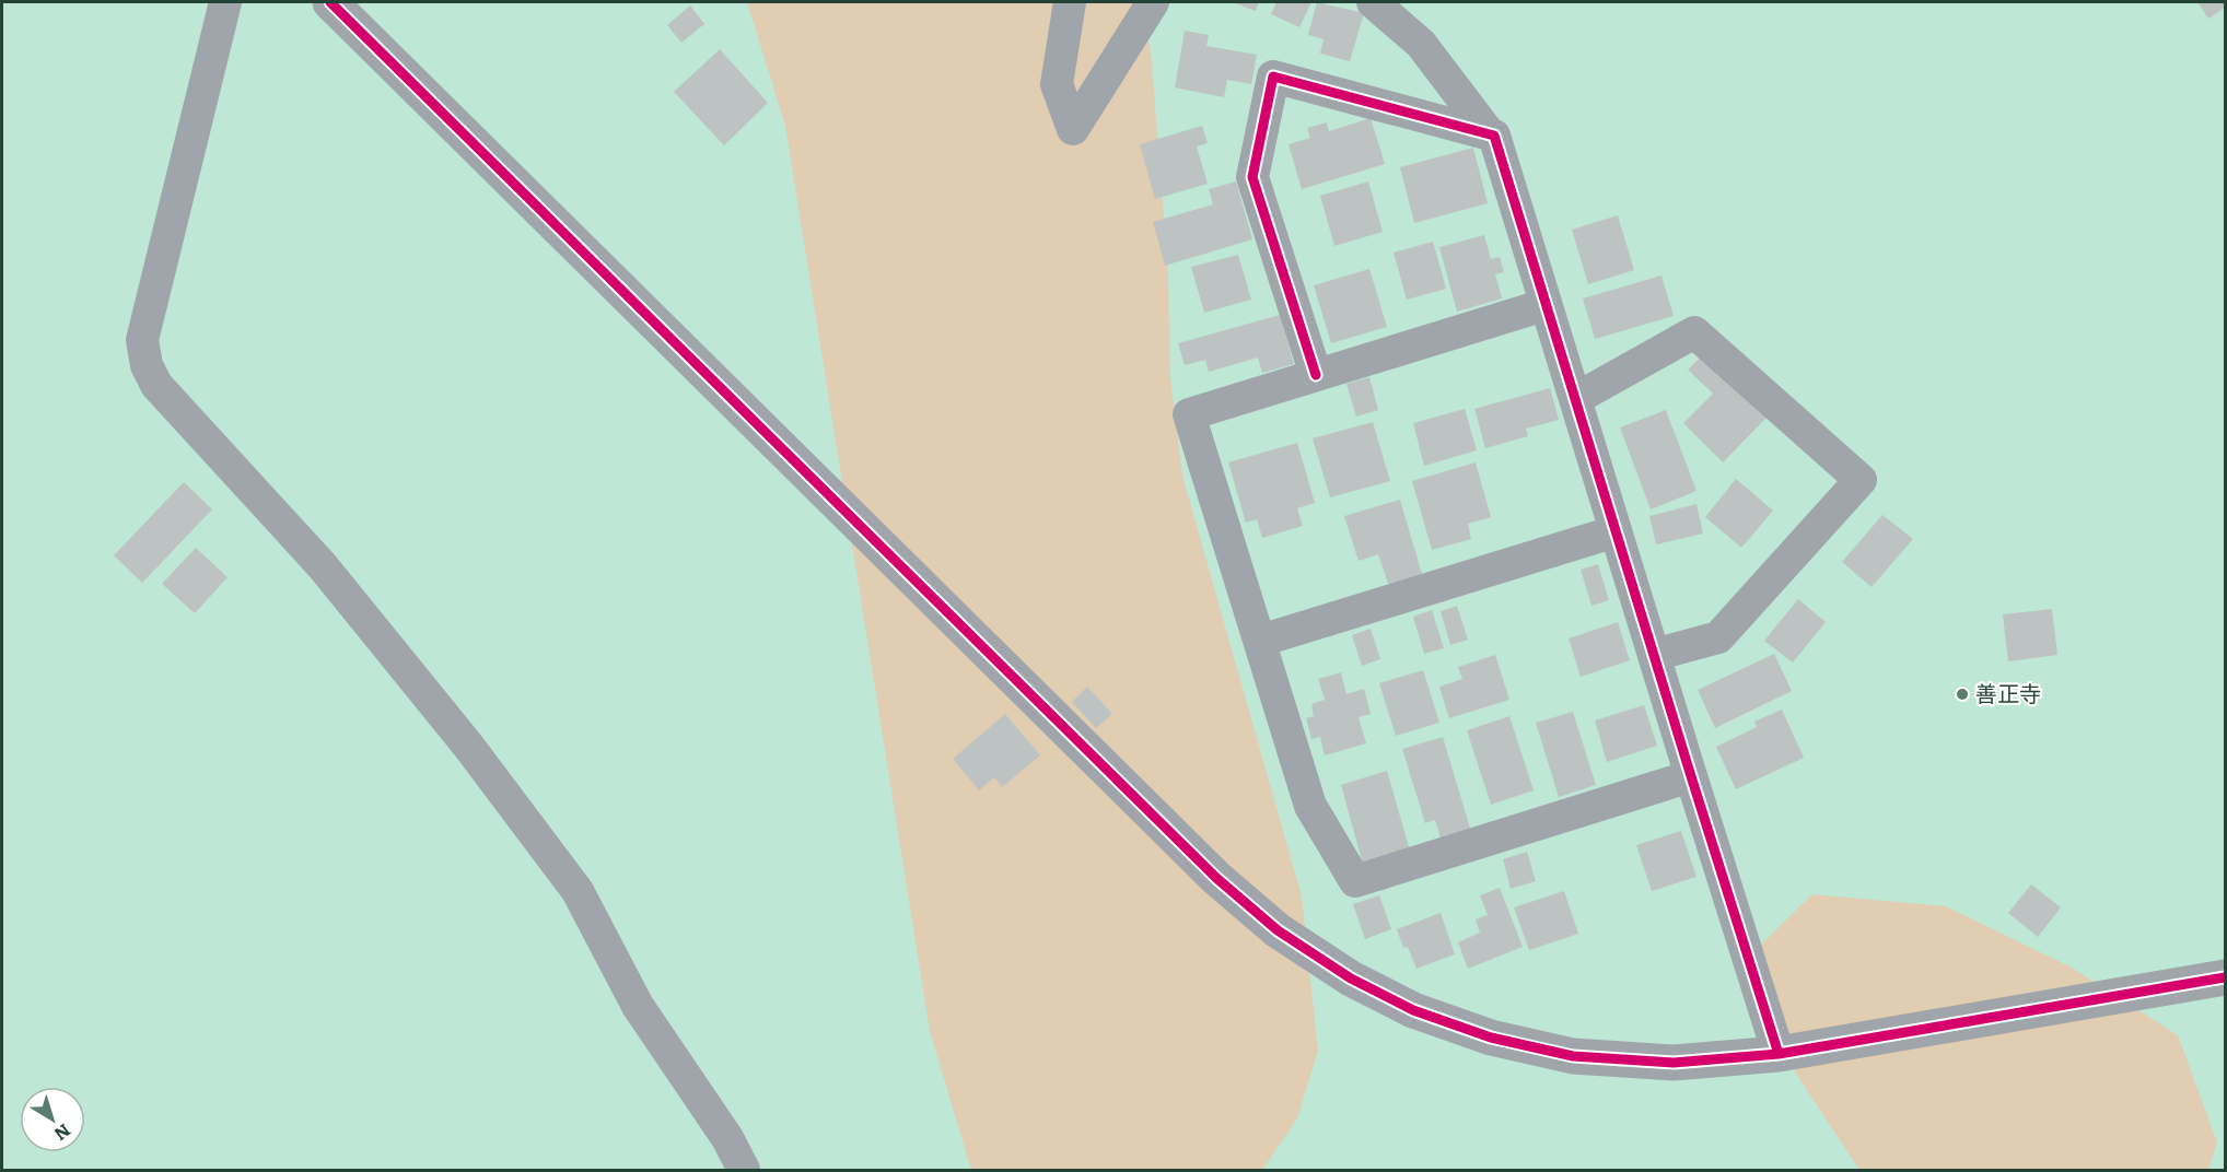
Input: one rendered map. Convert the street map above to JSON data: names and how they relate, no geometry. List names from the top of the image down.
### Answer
{
  "places": ["善正寺"],
  "north": "bottom right"
}
